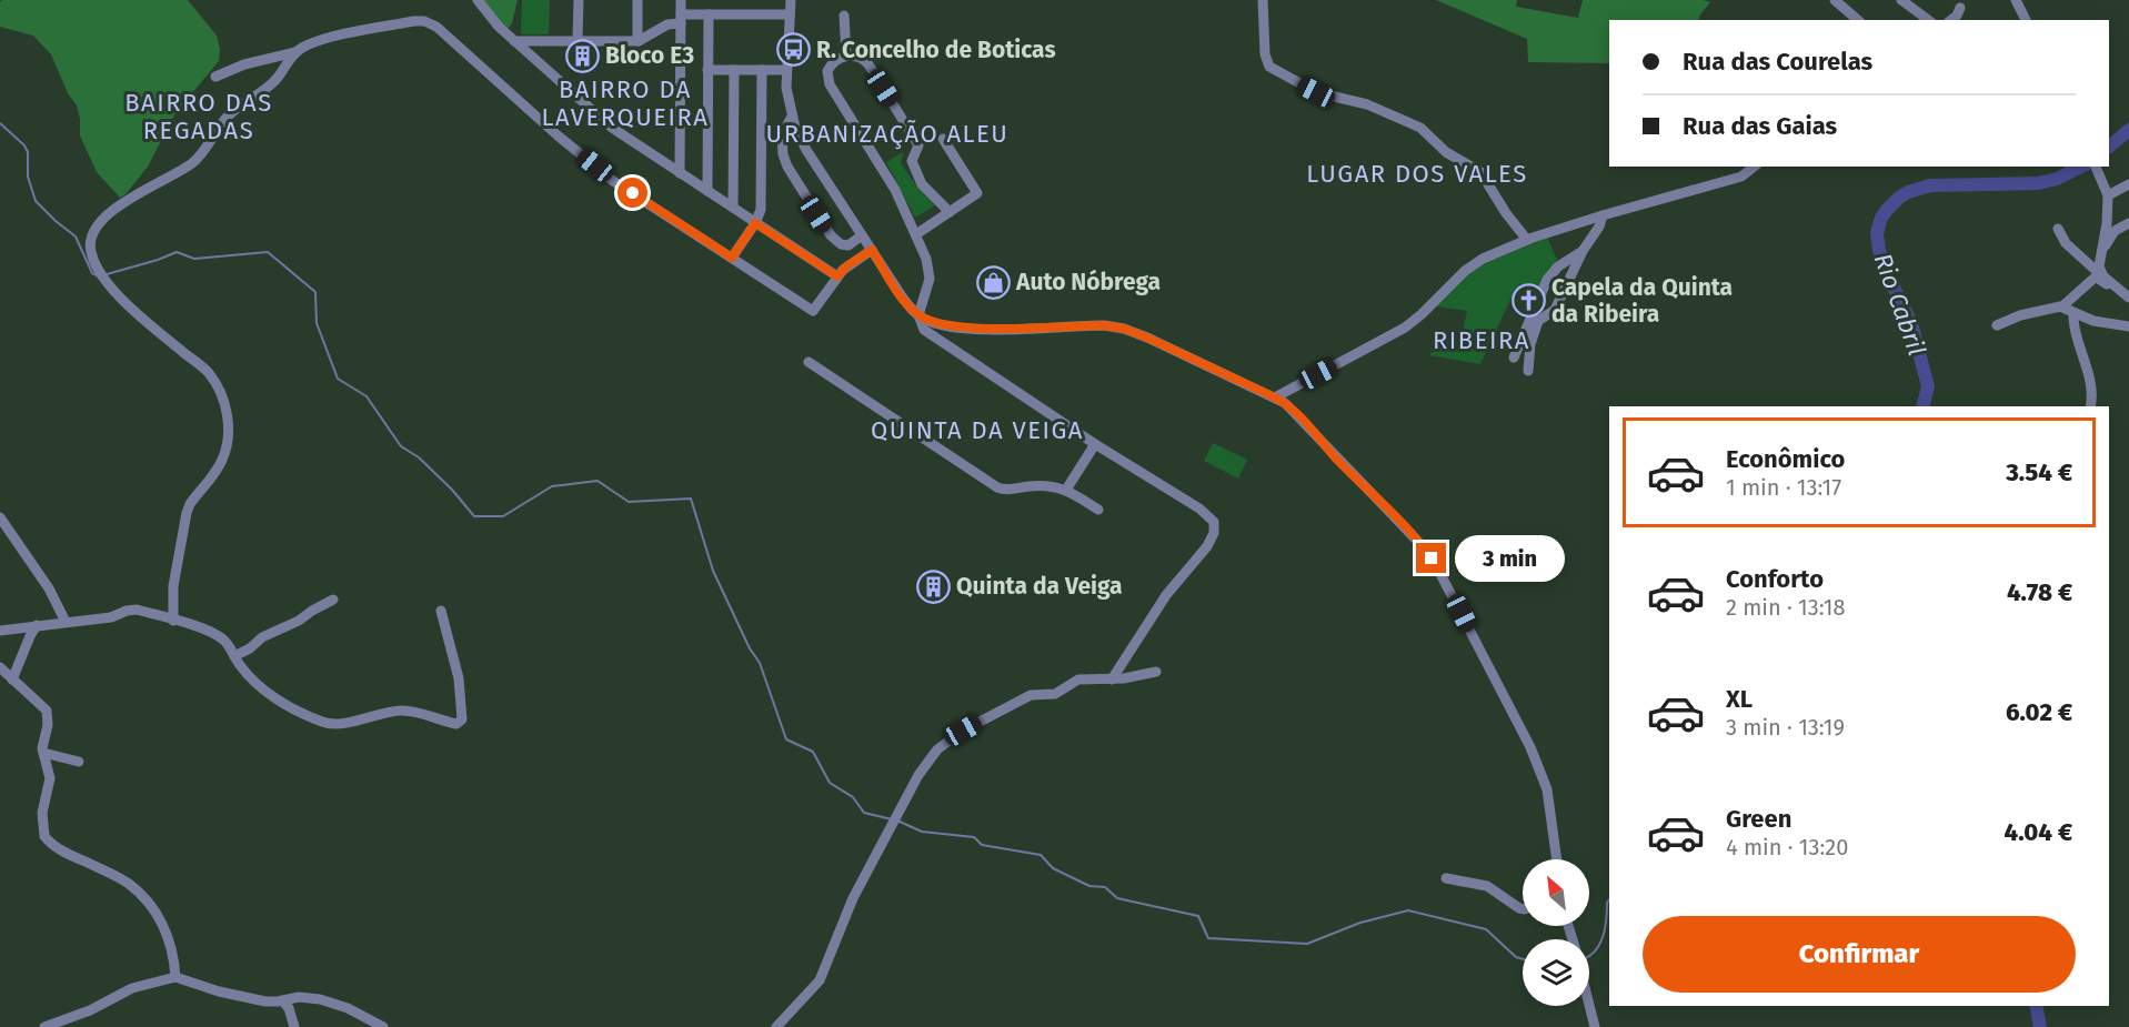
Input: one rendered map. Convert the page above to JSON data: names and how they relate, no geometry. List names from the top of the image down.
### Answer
{
  "districts": [
    "BAIRRO DA LAVERQUEIRA",
    "BAIRRO DAS REGADAS",
    "URBANIZAÇÃO ALEU",
    "LUGAR DOS VALES",
    "RIBEIRA",
    "QUINTA DA VEIGA"
  ],
  "water": ["Rio Cabril"],
  "places": {
    "bus stop": ["R. Concelho de Boticas"],
    "building": ["Bloco E3", "Quinta da Veiga"],
    "shop": ["Auto Nóbrega"],
    "church": ["Capela da Quinta da Ribeira"]
  },
  "north": "top left",
  "page": {
    "banner": ["Rua das Courelas", "Rua das Gaias"],
    "list": [
      {
        "name": "Econômico",
        "note": "1 min · 13:17",
        "value": "3.54 €"
      },
      {
        "name": "Conforto",
        "note": "2 min · 13:18",
        "value": "4.78 €"
      },
      {
        "name": "XL",
        "note": "3 min · 13:19",
        "value": "6.02 €"
      },
      {
        "name": "Green",
        "note": "4 min · 13:20",
        "value": "4.04 €"
      }
    ],
    "bubble": "3 min",
    "buttons": "Confirmar"
  }
}
